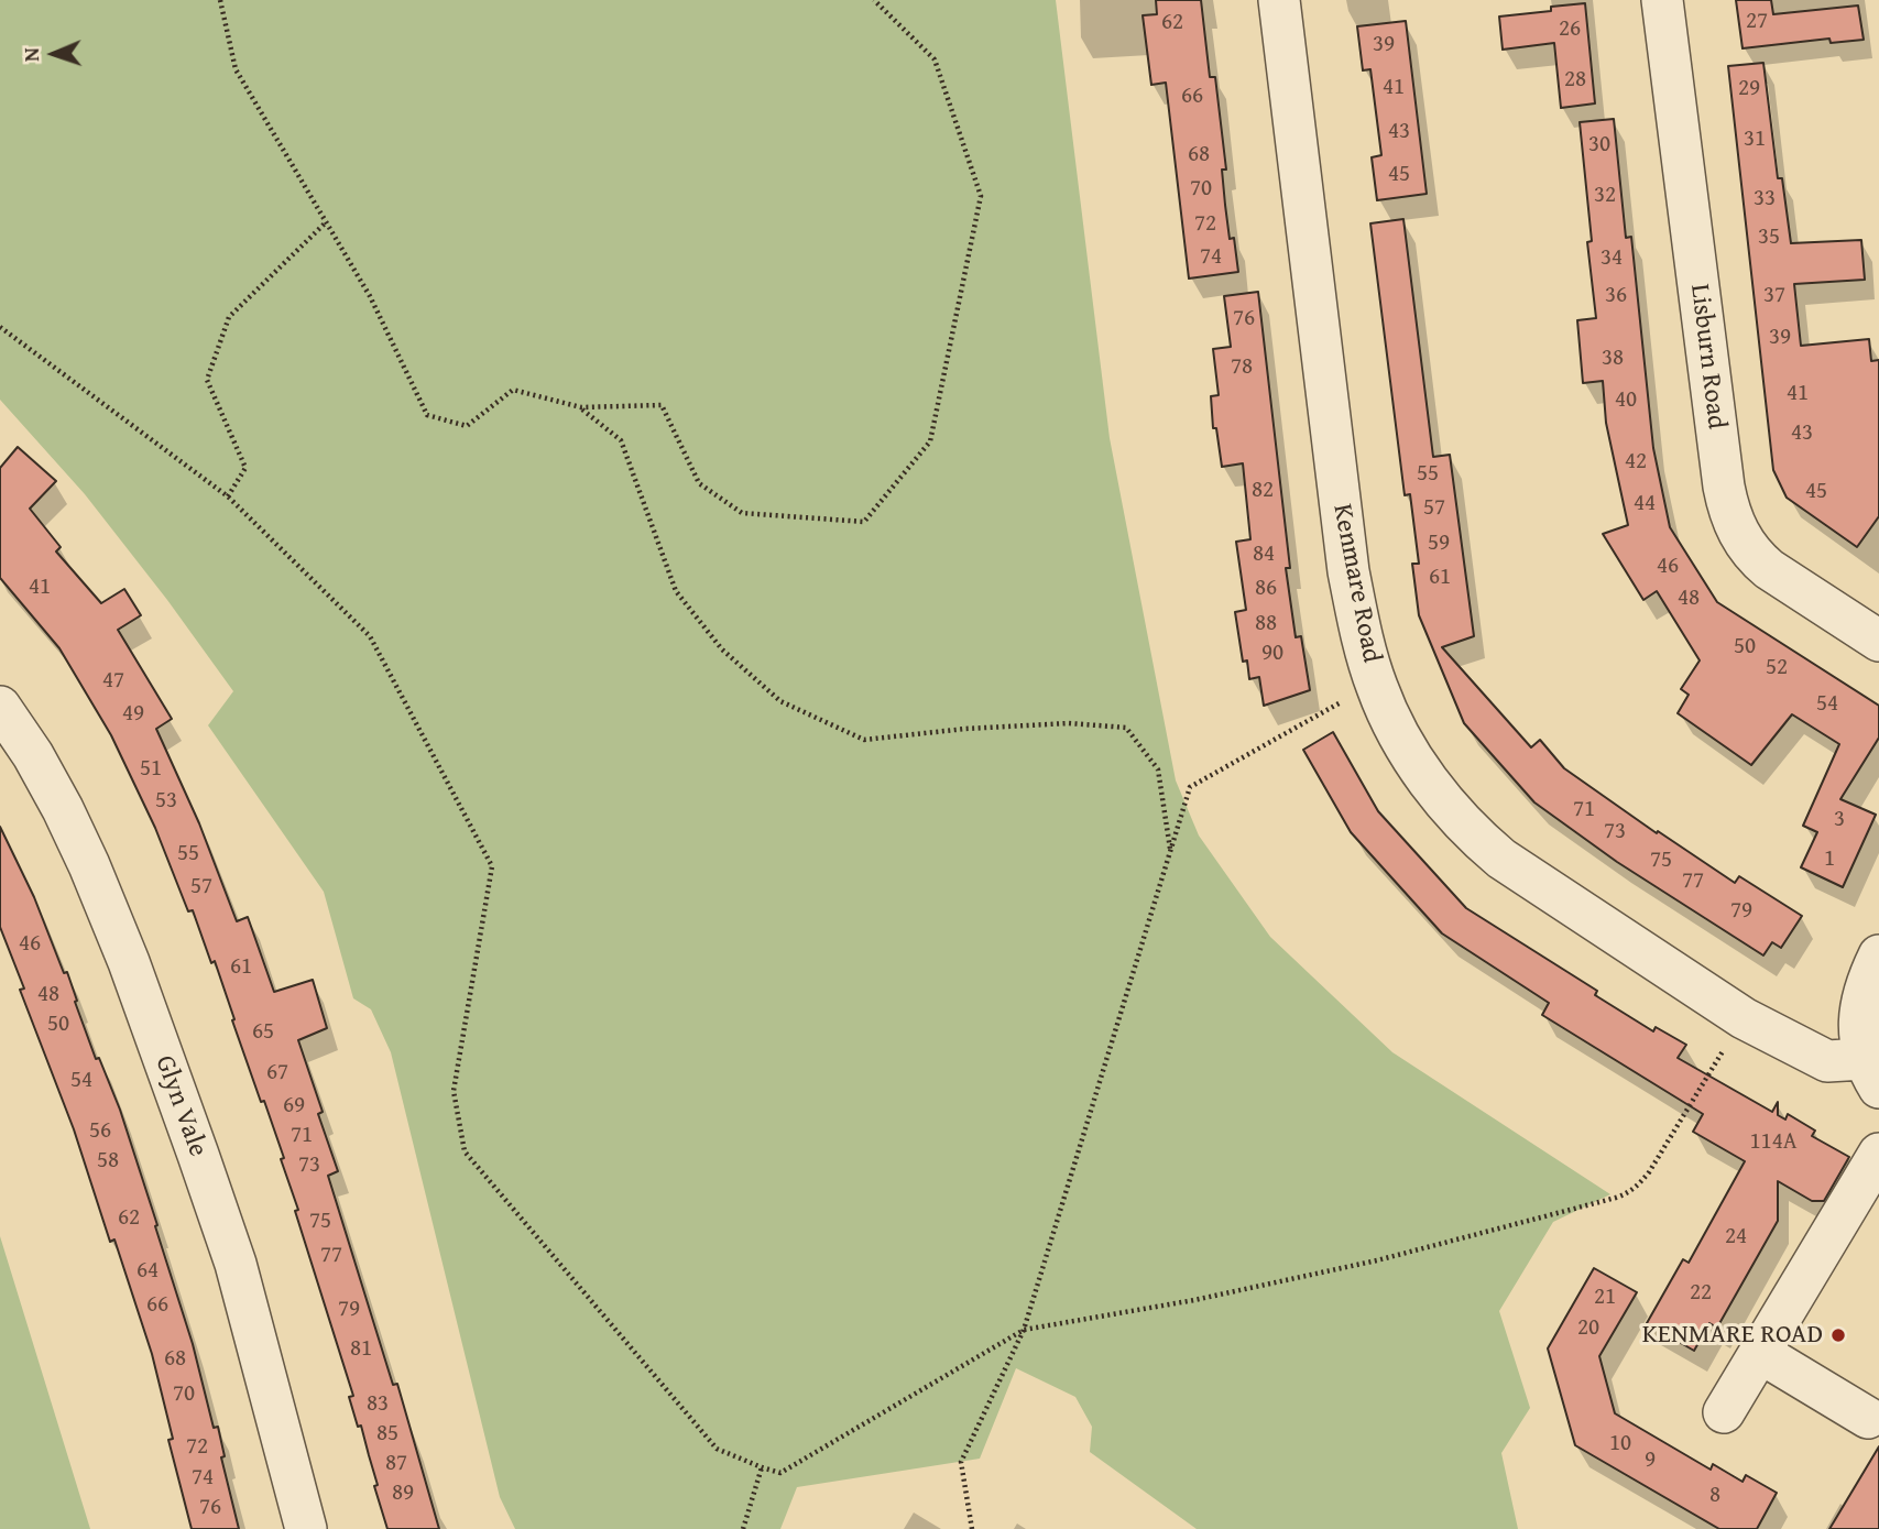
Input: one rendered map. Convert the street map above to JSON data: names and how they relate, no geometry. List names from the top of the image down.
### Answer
{
  "streets": {
    "street": ["Lisburn Road", "Kenmare Road", "Glyn Vale"]
  },
  "places": ["KENMARE ROAD"],
  "house_numbers": [
    "27",
    "62",
    "26",
    "39",
    "28",
    "41",
    "29",
    "66",
    "43",
    "31",
    "30",
    "68",
    "45",
    "70",
    "32",
    "33",
    "72",
    "35",
    "74",
    "34",
    "36",
    "37",
    "76",
    "39",
    "38",
    "78",
    "41",
    "40",
    "43",
    "42",
    "55",
    "82",
    "45",
    "44",
    "57",
    "59",
    "84",
    "46",
    "61",
    "41",
    "86",
    "48",
    "88",
    "50",
    "90",
    "52",
    "47",
    "54",
    "49",
    "51",
    "53",
    "71",
    "3",
    "73",
    "55",
    "1",
    "75",
    "77",
    "57",
    "79",
    "46",
    "61",
    "48",
    "50",
    "65",
    "67",
    "54",
    "69",
    "56",
    "71",
    "114A",
    "58",
    "73",
    "62",
    "75",
    "24",
    "77",
    "64",
    "22",
    "21",
    "66",
    "79",
    "20",
    "81",
    "68",
    "70",
    "83",
    "85",
    "10",
    "72",
    "9",
    "87",
    "74",
    "89",
    "8",
    "76"
  ],
  "north": "left"
}
